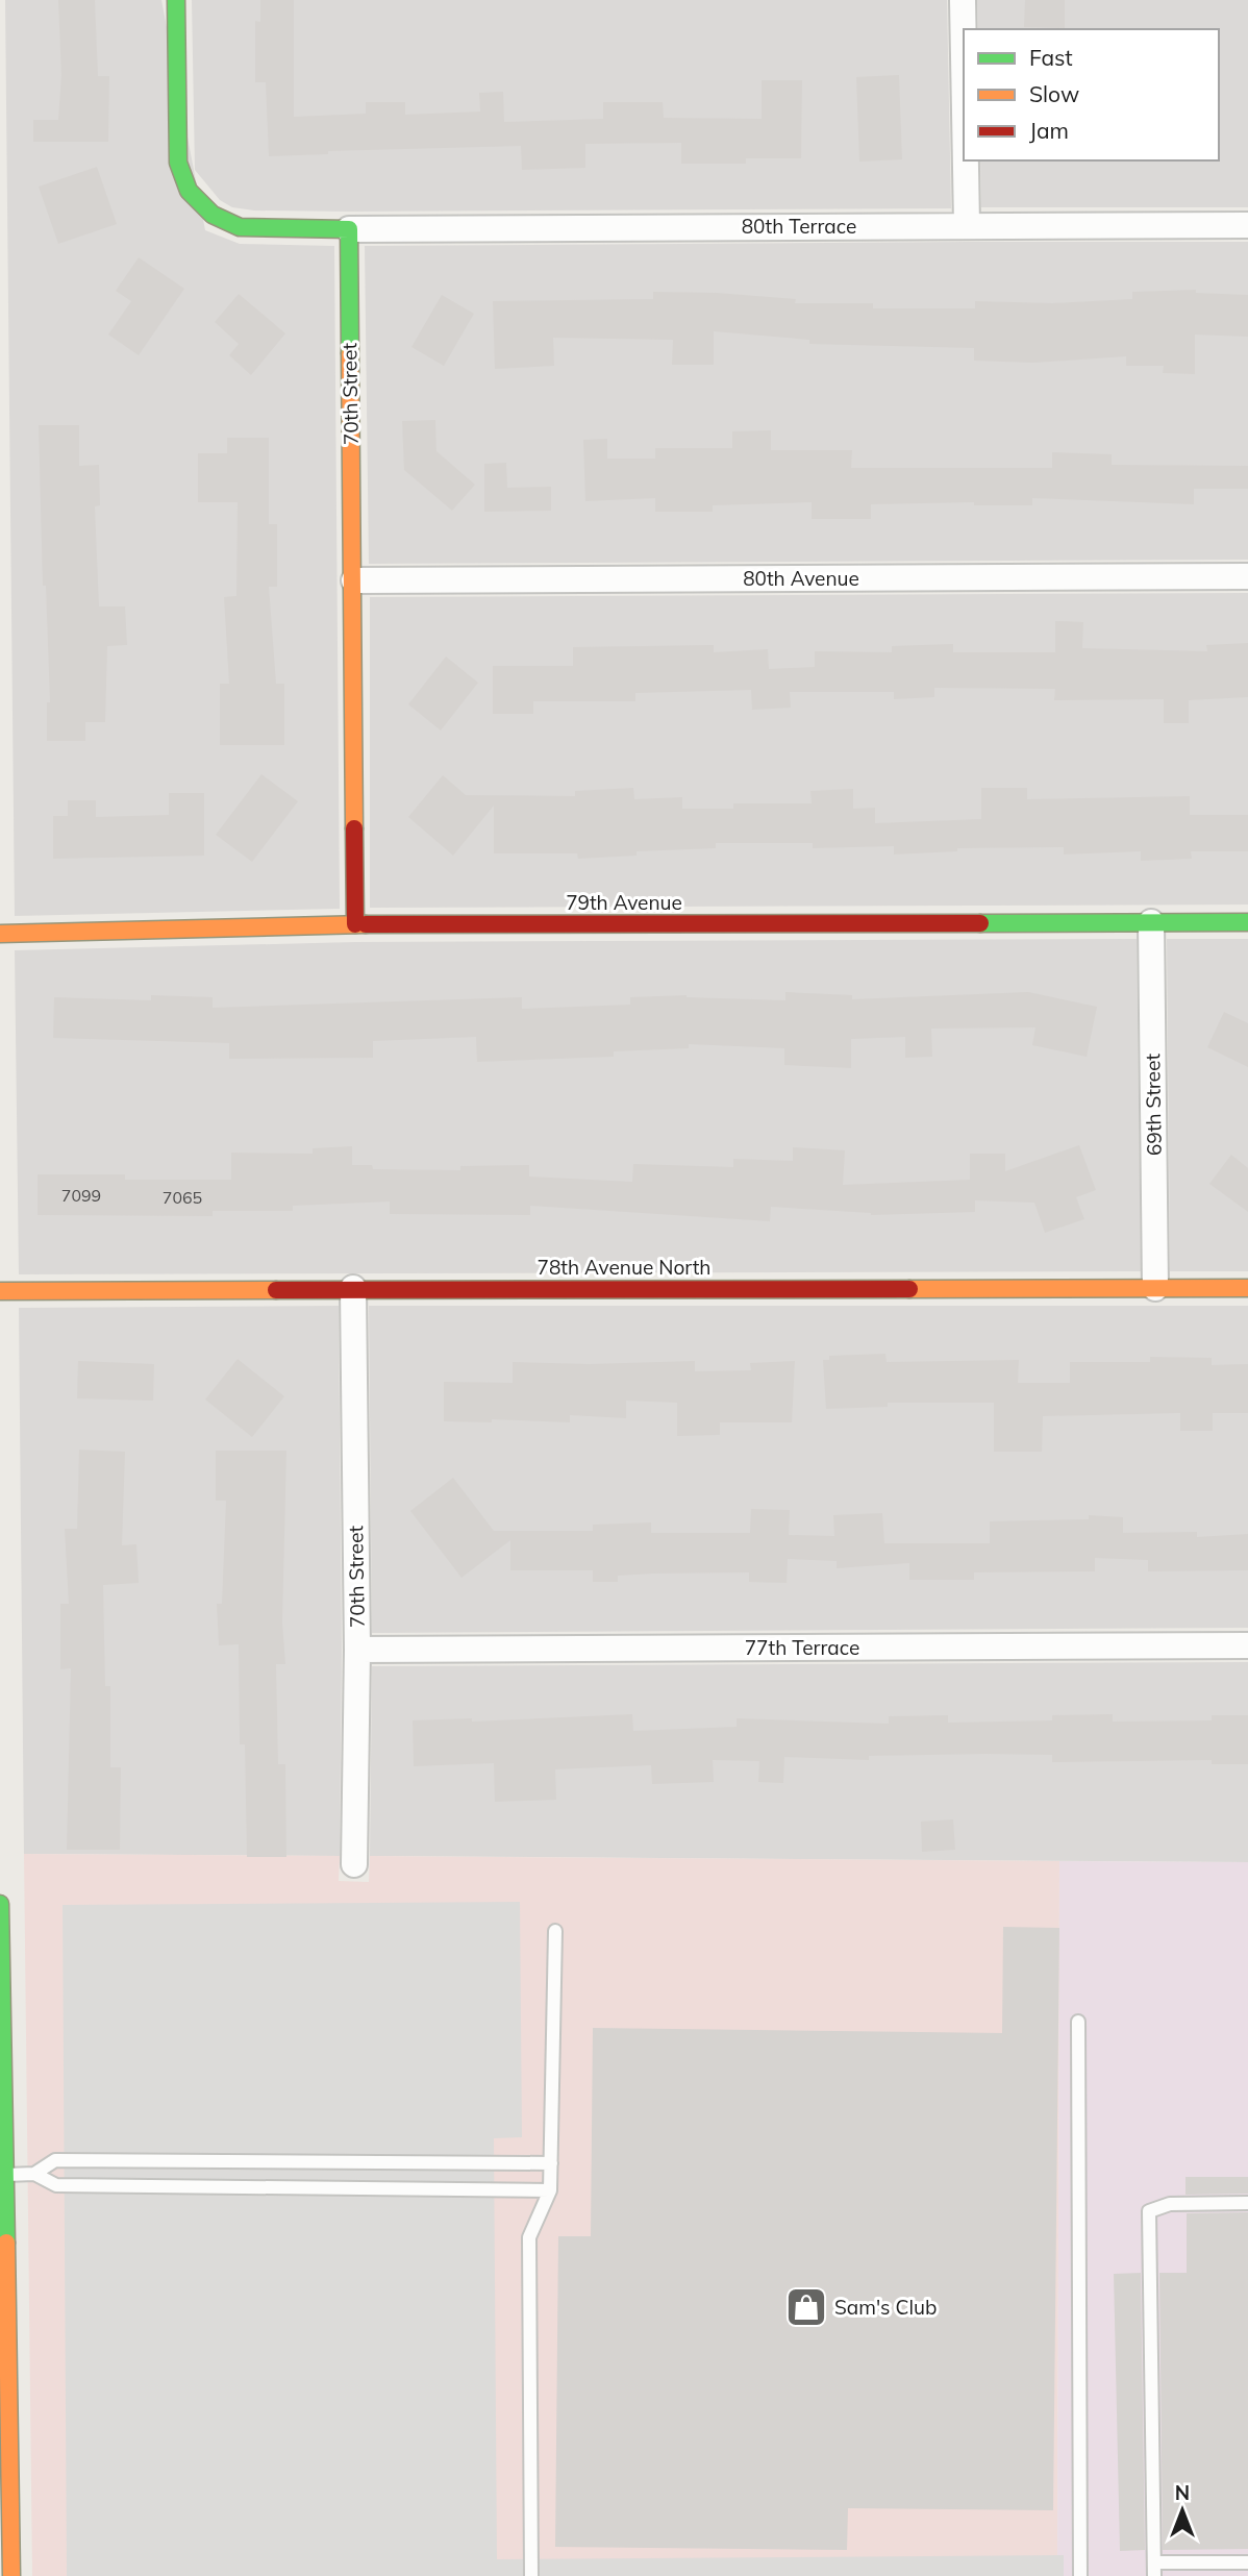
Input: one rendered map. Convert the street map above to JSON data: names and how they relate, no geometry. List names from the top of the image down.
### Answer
{
  "streets": {
    "street": [
      "80th Terrace",
      "70th Street",
      "80th Avenue",
      "79th Avenue",
      "69th Street",
      "78th Avenue North",
      "77th Terrace"
    ]
  },
  "crossings": [
    ["80th Terrace", "70th Street"],
    ["70th Street", "80th Avenue"],
    ["70th Street", "79th Avenue"],
    ["70th Street", "78th Avenue North"],
    ["70th Street", "77th Terrace"],
    ["79th Avenue", "69th Street"],
    ["69th Street", "78th Avenue North"]
  ],
  "places": {
    "shop": ["Sam's Club"]
  },
  "house_numbers": ["7099", "7065"],
  "legend": ["Fast", "Slow", "Jam"],
  "north": "top"
}
